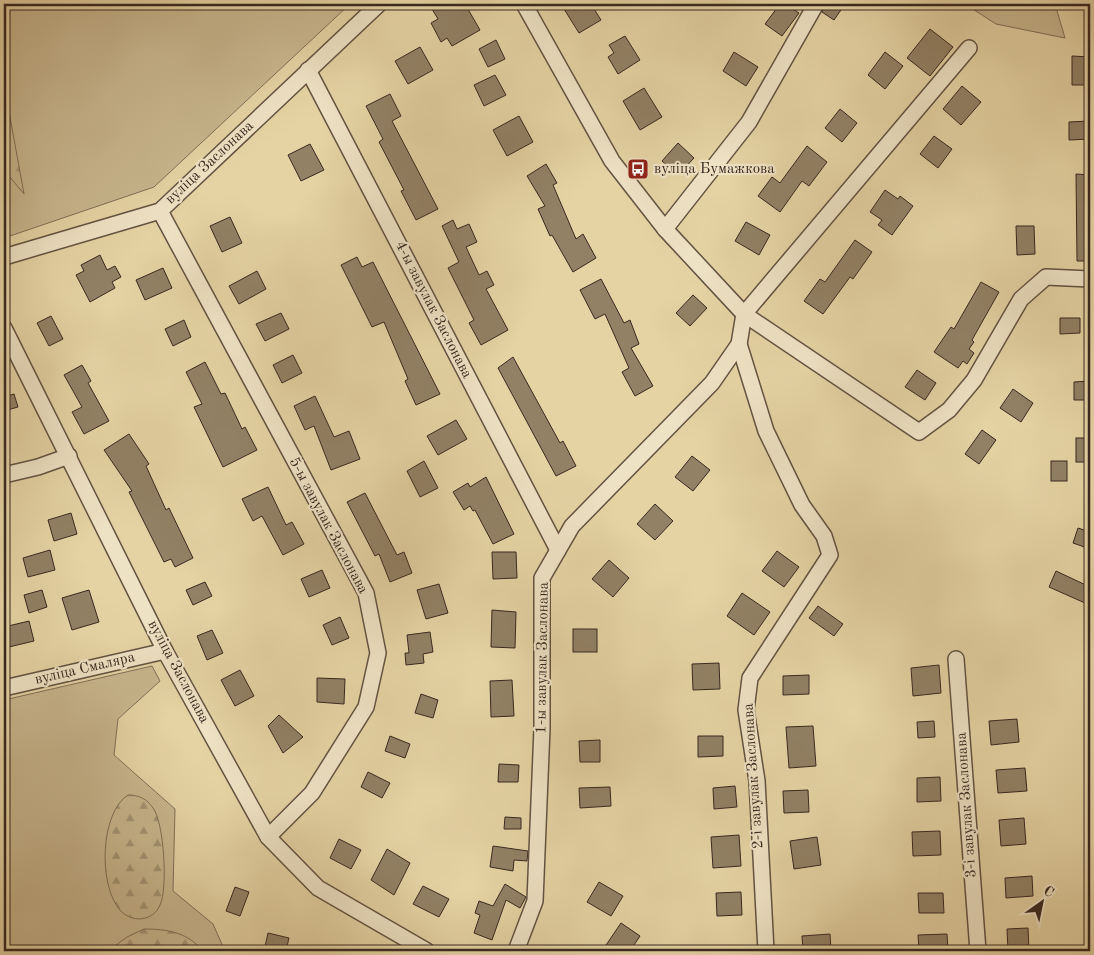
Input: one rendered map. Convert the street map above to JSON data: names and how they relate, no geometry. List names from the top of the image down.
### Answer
{
  "streets": {
    "street": [
      "вуліца Заслонава",
      "4-ы завулак Заслонава",
      "5-ы завулак Заслонава",
      "1-ы завулак Заслонава",
      "вуліца Смаляра",
      "2-і завулак Заслонава",
      "3-і завулак Заслонава"
    ]
  },
  "crossings": [
    ["вуліца Заслонава", "4-ы завулак Заслонава"],
    ["вуліца Заслонава", "5-ы завулак Заслонава"],
    ["вуліца Заслонава", "вуліца Смаляра"],
    ["4-ы завулак Заслонава", "1-ы завулак Заслонава"],
    ["1-ы завулак Заслонава", "2-і завулак Заслонава"]
  ],
  "places": {
    "bus stop": ["вуліца Бумажкова"]
  },
  "north": "top right"
}
